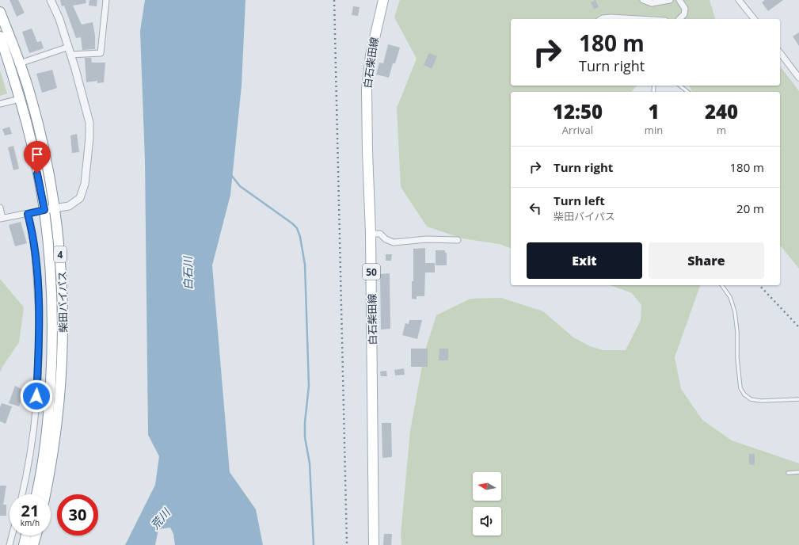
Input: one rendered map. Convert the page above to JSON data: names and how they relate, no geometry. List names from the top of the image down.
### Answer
{
  "streets": {
    "main road": [
      "白石柴田線",
      "4",
      "50",
      "柴田バイパス"
    ]
  },
  "water": ["白石川", "荒川"],
  "north": "left",
  "page": {
    "turn": ["180 m", "Turn right"],
    "eta": [
      "12:50",
      "Arrival",
      "1",
      "min",
      "240",
      "m"
    ],
    "list": [
      {
        "name": "Turn right",
        "value": "180 m"
      },
      {
        "name": "Turn left",
        "note": "柴田バイパス",
        "value": "20 m"
      }
    ],
    "buttons": ["Exit", "Share"],
    "speed": "21 km/h",
    "limit": "30"
  }
}
